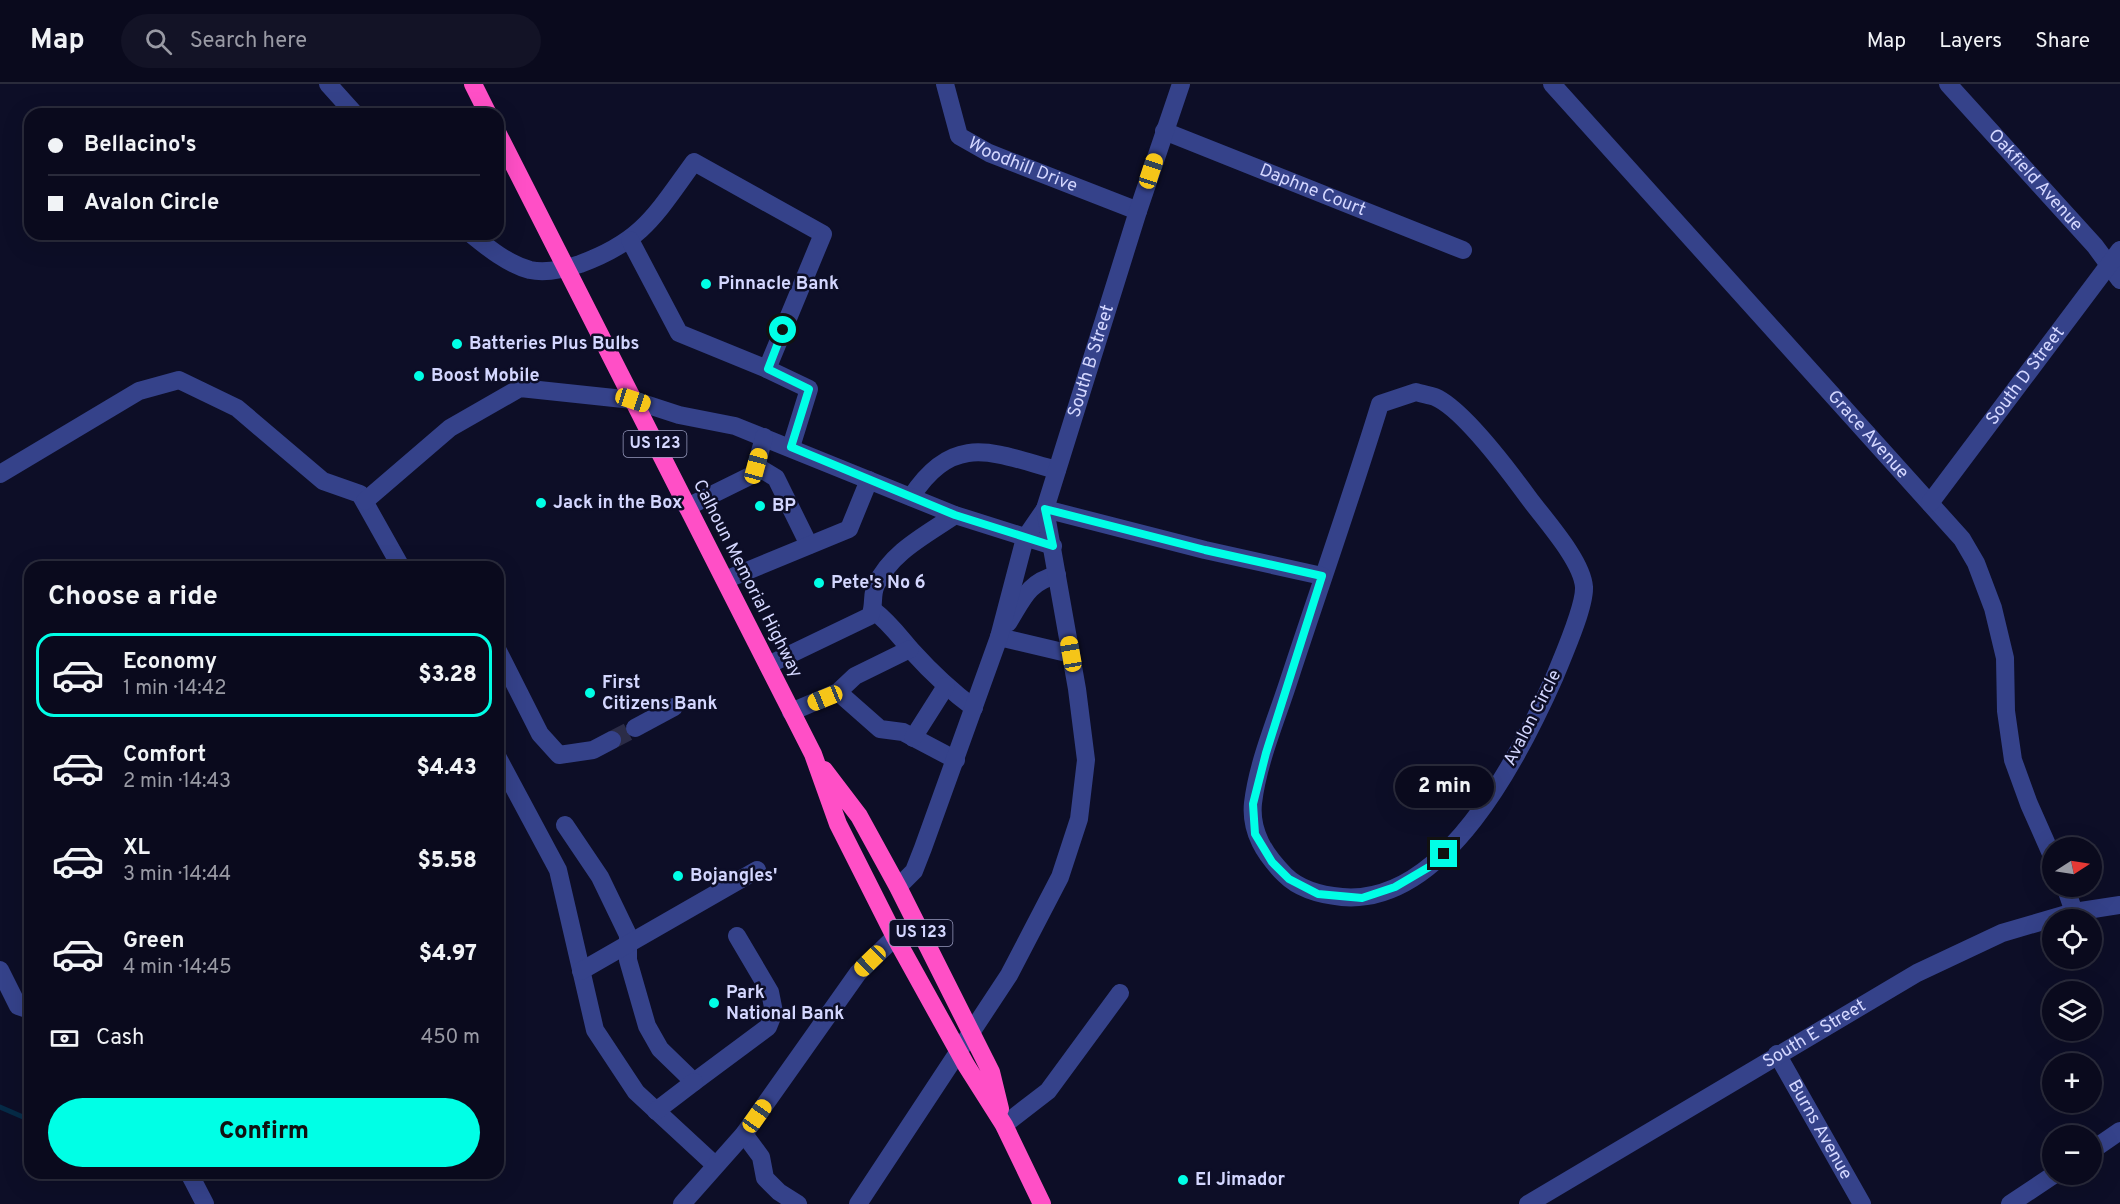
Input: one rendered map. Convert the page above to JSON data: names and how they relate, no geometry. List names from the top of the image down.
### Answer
{
  "streets": {
    "highway": ["US 123", "Calhoun Memorial Highway"],
    "street": [
      "Woodhill Drive",
      "Oakfield Avenue",
      "Daphne Court",
      "South B Street",
      "South D Street",
      "Grace Avenue",
      "Avalon Circle",
      "South E Street",
      "Burns Avenue"
    ]
  },
  "crossings": [
    ["Woodhill Drive", "South B Street"],
    ["Oakfield Avenue", "South D Street"],
    ["Daphne Court", "South B Street"],
    ["South B Street", "Calhoun Memorial Highway"],
    ["South D Street", "Grace Avenue"],
    ["South E Street", "Burns Avenue"]
  ],
  "places": [
    "Pinnacle Bank",
    "Batteries Plus Bulbs",
    "Boost Mobile",
    "Jack in the Box",
    "BP",
    "Pete's No 6",
    "First Citizens Bank",
    "Bojangles'",
    "Park National Bank",
    "El Jimador"
  ],
  "north": "right",
  "page": {
    "header": "Map",
    "search": "Search here",
    "nav": ["Map", "Layers", "Share"],
    "banner": ["Bellacino's", "Avalon Circle"],
    "heading": "Choose a ride",
    "list": [
      {
        "name": "Economy",
        "note": "1 min · 14:42",
        "value": "$3.28"
      },
      {
        "name": "Comfort",
        "note": "2 min · 14:43",
        "value": "$4.43"
      },
      {
        "name": "XL",
        "note": "3 min · 14:44",
        "value": "$5.58"
      },
      {
        "name": "Green",
        "note": "4 min · 14:45",
        "value": "$4.97"
      }
    ],
    "bubble": "2 min",
    "map_buttons": ["+", "−"],
    "pay": ["Cash", "450 m"],
    "buttons": "Confirm"
  }
}
